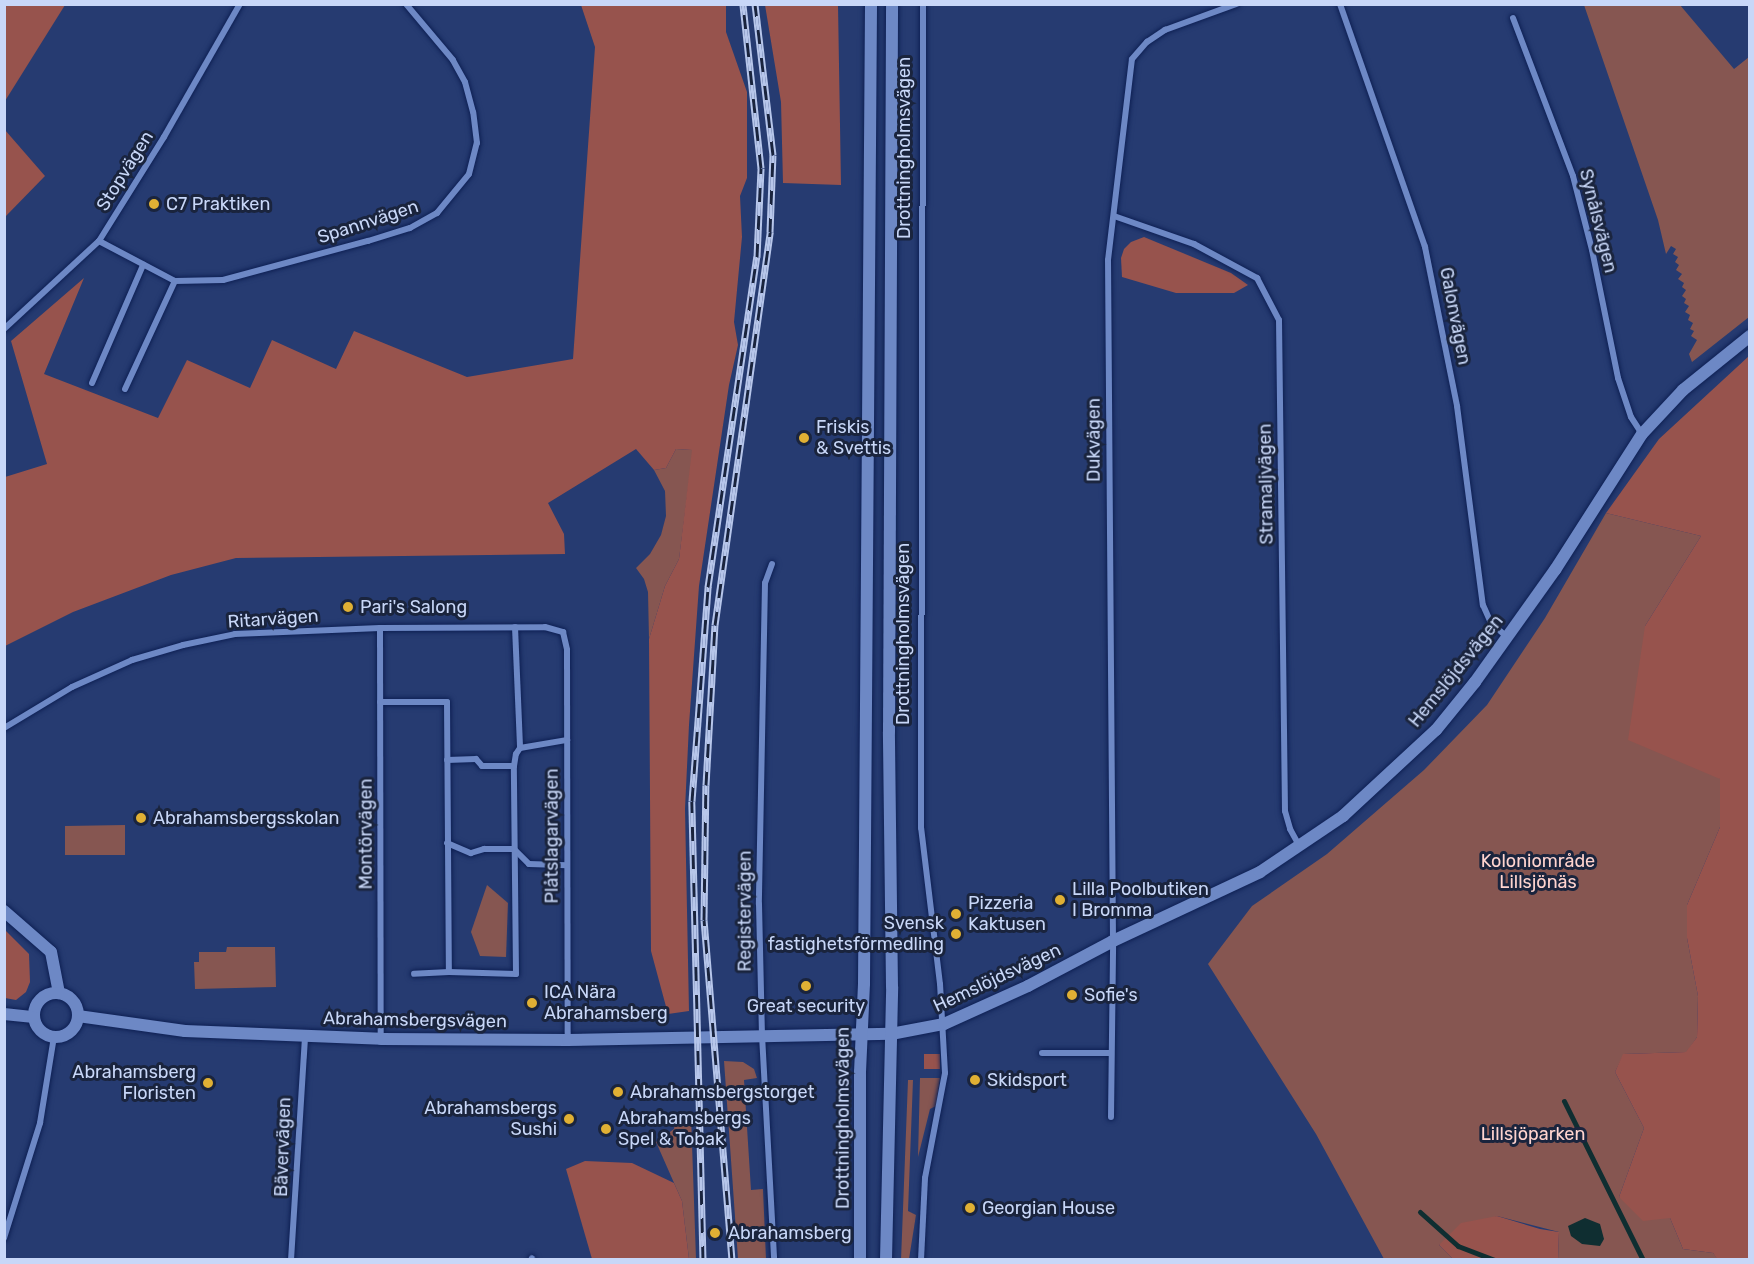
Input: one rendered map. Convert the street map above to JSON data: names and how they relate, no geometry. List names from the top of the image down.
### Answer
{
  "streets": {
    "main road": ["Drottningholmsvägen", "Hemslöjdsvägen", "Abrahamsbergsvägen"],
    "street": [
      "Stopvägen",
      "Synålsvägen",
      "Spannvägen",
      "Galonvägen",
      "Dukvägen",
      "Stramaljvägen",
      "Ritarvägen",
      "Montörvägen",
      "Plåtslagarvägen",
      "Registervägen",
      "Bävervägen"
    ]
  },
  "crossings": [
    ["Drottningholmsvägen", "Hemslöjdsvägen"],
    ["Drottningholmsvägen", "Abrahamsbergsvägen"],
    ["Stopvägen", "Spannvägen"],
    ["Synålsvägen", "Hemslöjdsvägen"],
    ["Galonvägen", "Hemslöjdsvägen"],
    ["Dukvägen", "Stramaljvägen"],
    ["Dukvägen", "Hemslöjdsvägen"],
    ["Stramaljvägen", "Hemslöjdsvägen"],
    ["Ritarvägen", "Montörvägen"],
    ["Ritarvägen", "Plåtslagarvägen"],
    ["Hemslöjdsvägen", "Abrahamsbergsvägen"],
    ["Montörvägen", "Abrahamsbergsvägen"],
    ["Plåtslagarvägen", "Abrahamsbergsvägen"],
    ["Registervägen", "Abrahamsbergsvägen"],
    ["Abrahamsbergsvägen", "Bävervägen"]
  ],
  "parks": ["Koloniområde Lillsjönäs", "Lillsjöparken"],
  "places": [
    "C7 Praktiken",
    "Friskis & Svettis",
    "Pari's Salong",
    "Abrahamsbergsskolan",
    "Lilla Poolbutiken I Bromma",
    "Pizzeria Kaktusen",
    "Svensk fastighetsförmedling",
    "Great security",
    "Sofie's",
    "ICA Nära Abrahamsberg",
    "Skidsport",
    "Abrahamsberg Floristen",
    "Abrahamsbergstorget",
    "Abrahamsbergs Sushi",
    "Abrahamsbergs Spel & Tobak",
    "Georgian House",
    "Abrahamsberg"
  ]
}
